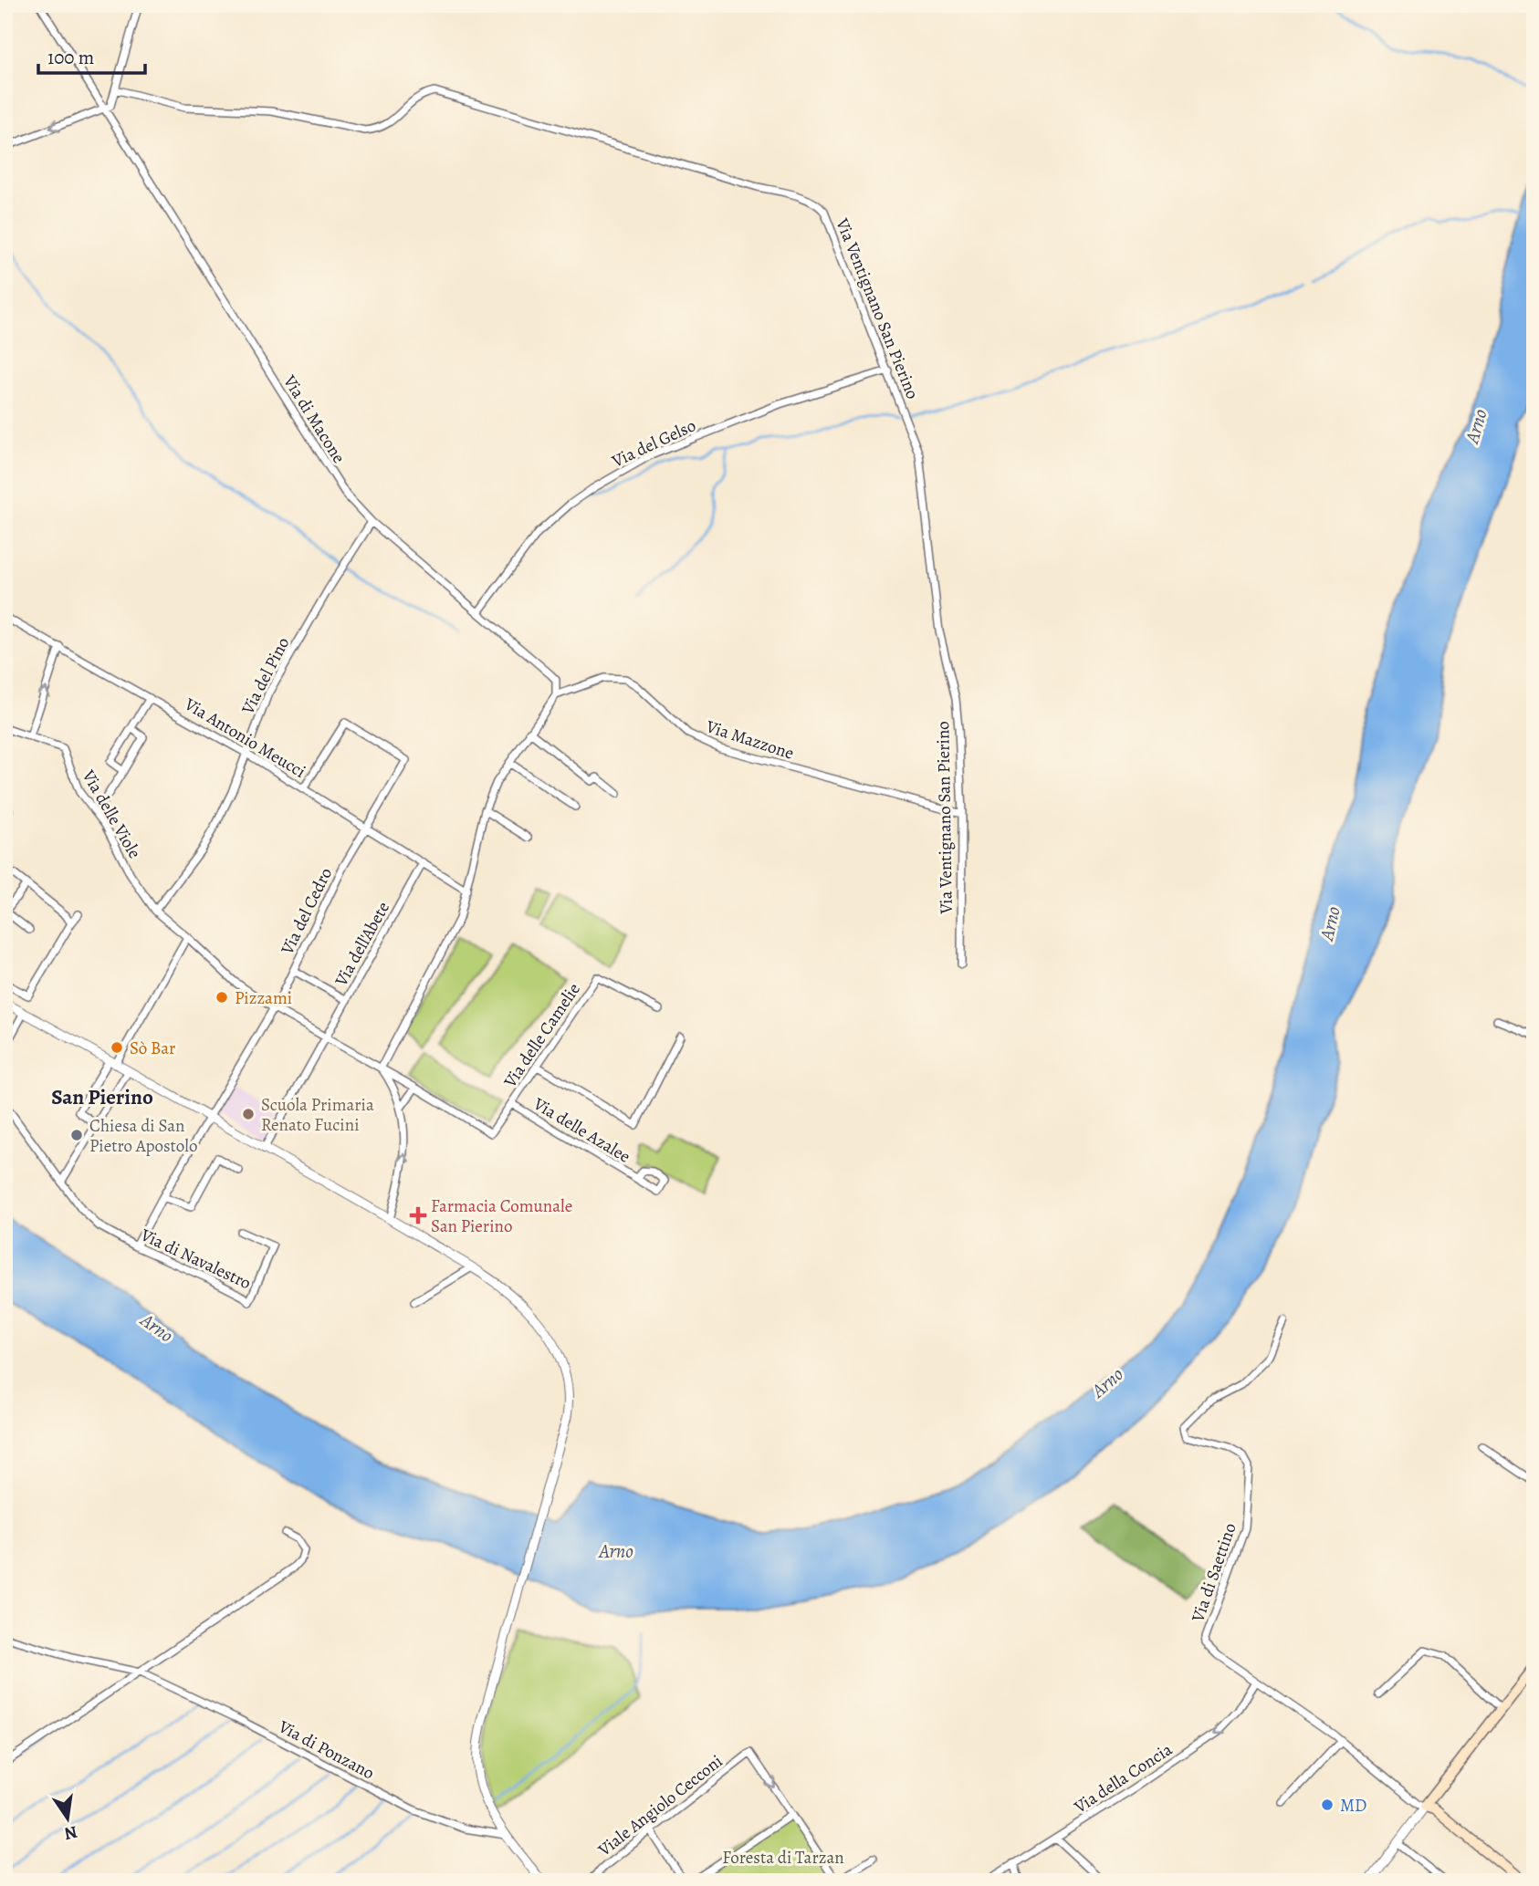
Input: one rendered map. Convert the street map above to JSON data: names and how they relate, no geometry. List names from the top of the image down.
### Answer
{
  "streets": {
    "street": [
      "Via Ventignano San Pierino",
      "Via di Macone",
      "Via del Gelso",
      "Via del Pino",
      "Via Antonio Meucci",
      "Via Mazzone",
      "Via delle Viole",
      "Via del Cedro",
      "Via dell'Abete",
      "Via delle Camelie",
      "Via delle Azalee",
      "Via di Navalestro",
      "Via di Saettino",
      "Via di Ponzano",
      "Via della Concia",
      "Viale Angiolo Cecconi"
    ]
  },
  "crossings": [
    ["Via Ventignano San Pierino", "Via del Gelso"],
    ["Via Ventignano San Pierino", "Via Mazzone"],
    ["Via di Macone", "Via del Gelso"],
    ["Via di Macone", "Via del Pino"],
    ["Via di Macone", "Via Mazzone"],
    ["Via del Pino", "Via Antonio Meucci"],
    ["Via del Pino", "Via delle Viole"],
    ["Via Antonio Meucci", "Via del Cedro"],
    ["Via Antonio Meucci", "Via dell'Abete"],
    ["Via delle Viole", "Via del Cedro"],
    ["Via delle Viole", "Via dell'Abete"],
    ["Via delle Viole", "Via delle Camelie"],
    ["Via del Cedro", "Via di Navalestro"],
    ["Via delle Camelie", "Via delle Azalee"],
    ["Via di Saettino", "Via della Concia"]
  ],
  "one_way": ["Via della Concia"],
  "districts": ["San Pierino"],
  "water": ["Arno"],
  "parks": ["Foresta di Tarzan"],
  "places": {
    "other": [
      "Pizzami",
      "Sò Bar",
      "Scuola Primaria Renato Fucini",
      "Chiesa di San Pietro Apostolo",
      "MD"
    ],
    "health": ["Farmacia Comunale San Pierino"]
  },
  "scale_bar": "100 m",
  "north": "bottom"
}
